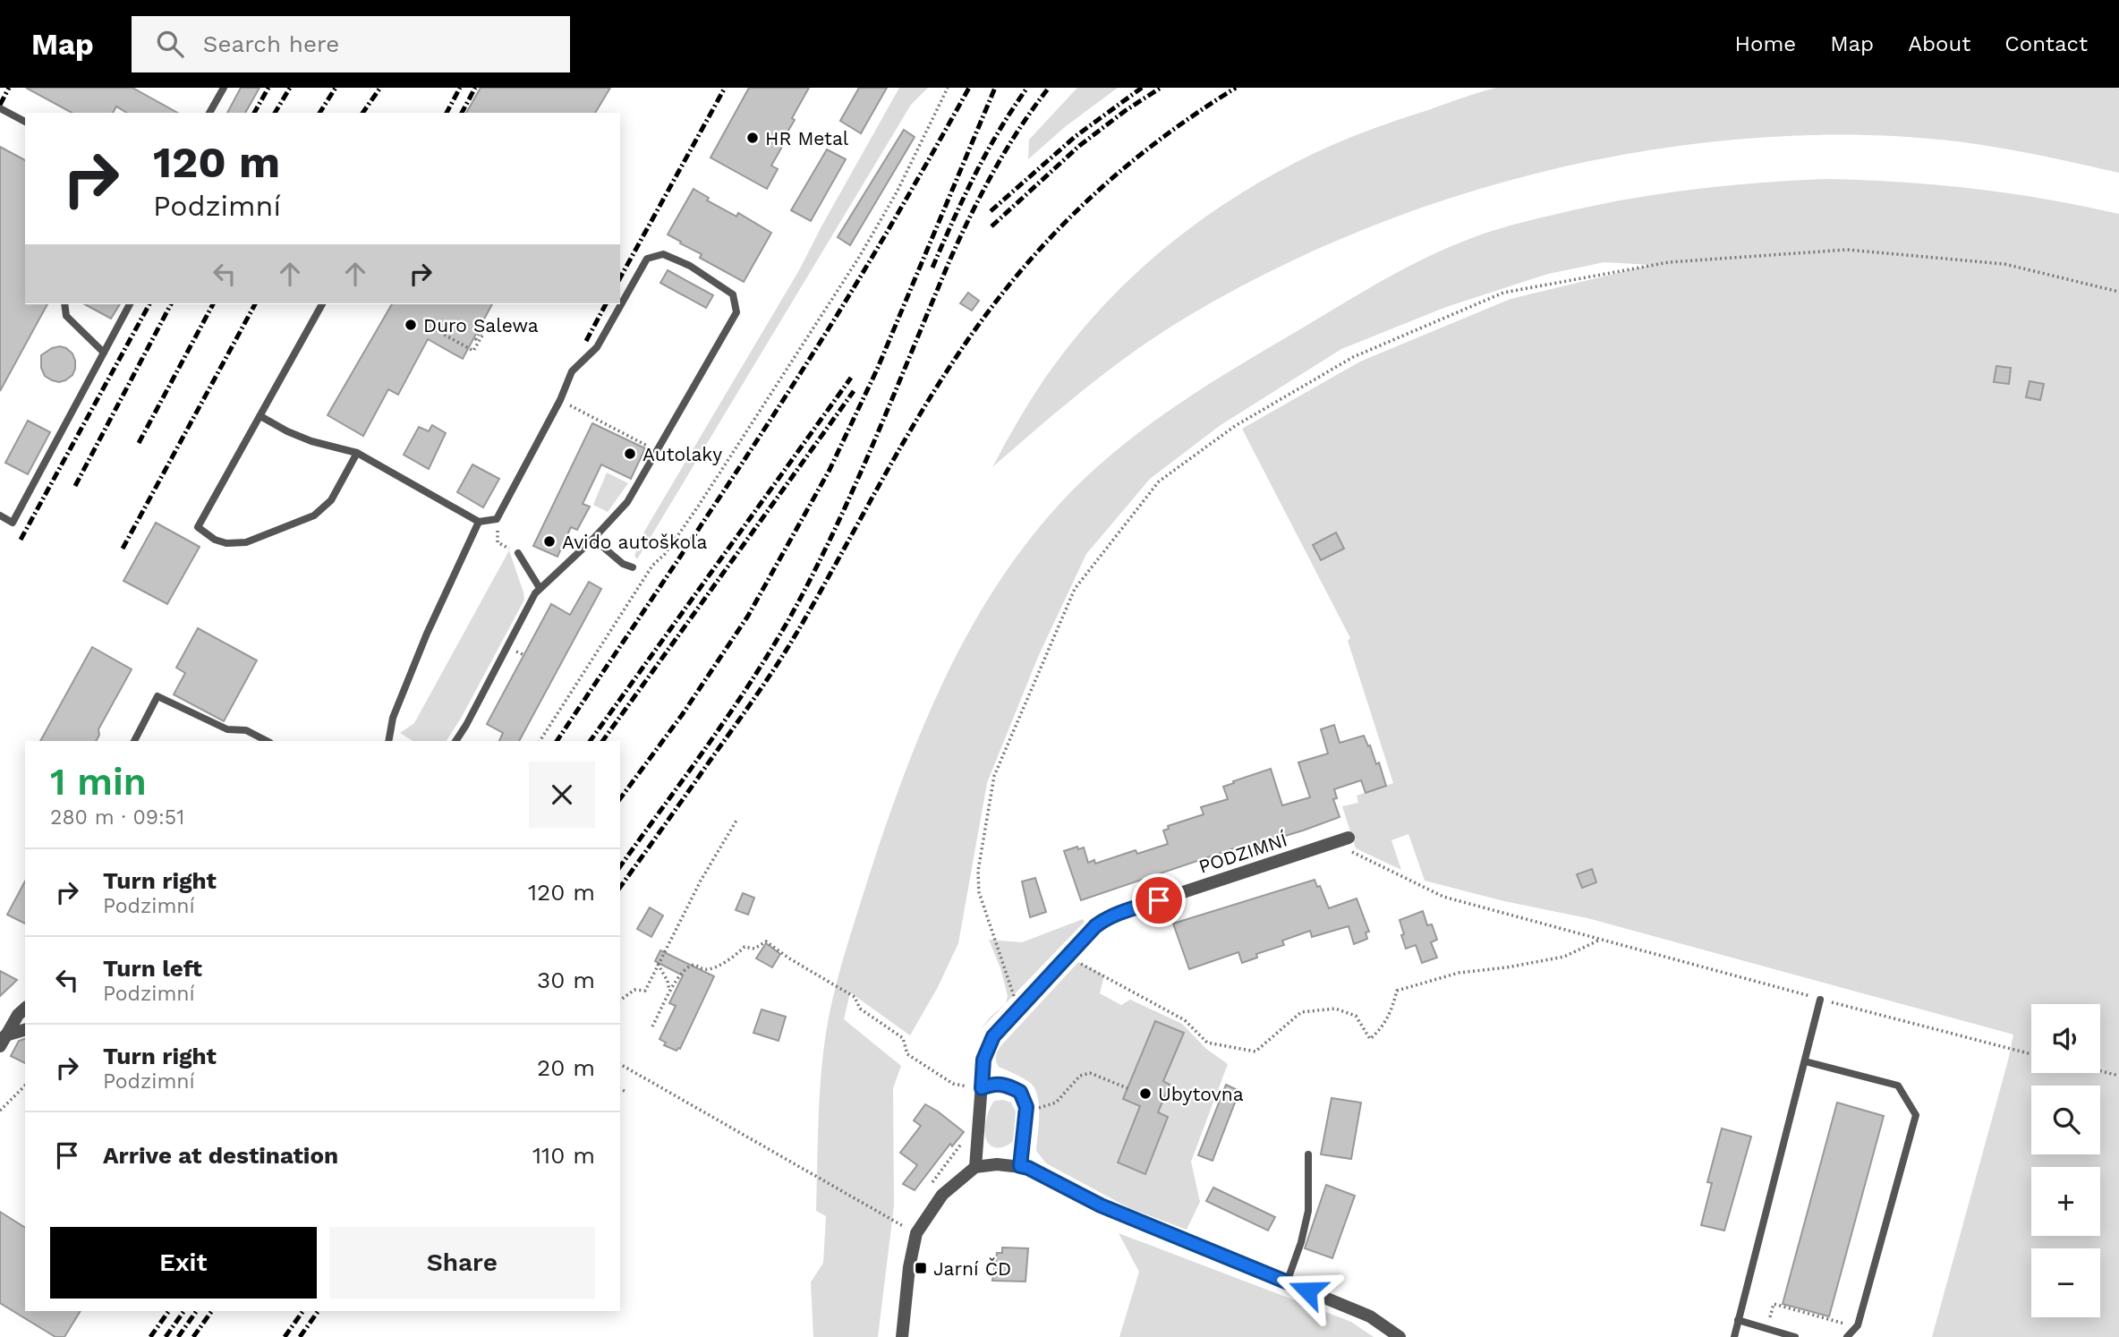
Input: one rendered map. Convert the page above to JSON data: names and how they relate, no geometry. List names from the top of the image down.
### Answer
{
  "streets": {
    "street": ["PODZIMNÍ"]
  },
  "places": {
    "other": [
      "HR Metal",
      "Duro Salewa",
      "Autolaky",
      "Avido autoškola",
      "Ubytovna"
    ],
    "transit": ["Jarní ČD"]
  },
  "page": {
    "header": "Map",
    "search": "Search here",
    "nav": [
      "Home",
      "Map",
      "About",
      "Contact"
    ],
    "turn": ["120 m", "Podzimní"],
    "heading": ["1 min", "280 m · 09:51"],
    "list": [
      {
        "name": "Turn right",
        "note": "Podzimní",
        "value": "120 m"
      },
      {
        "name": "Turn left",
        "note": "Podzimní",
        "value": "30 m"
      },
      {
        "name": "Turn right",
        "note": "Podzimní",
        "value": "20 m"
      },
      {
        "name": "Arrive at destination",
        "value": "110 m"
      }
    ],
    "map_buttons": ["+", "−"],
    "buttons": ["Exit", "Share"]
  }
}
